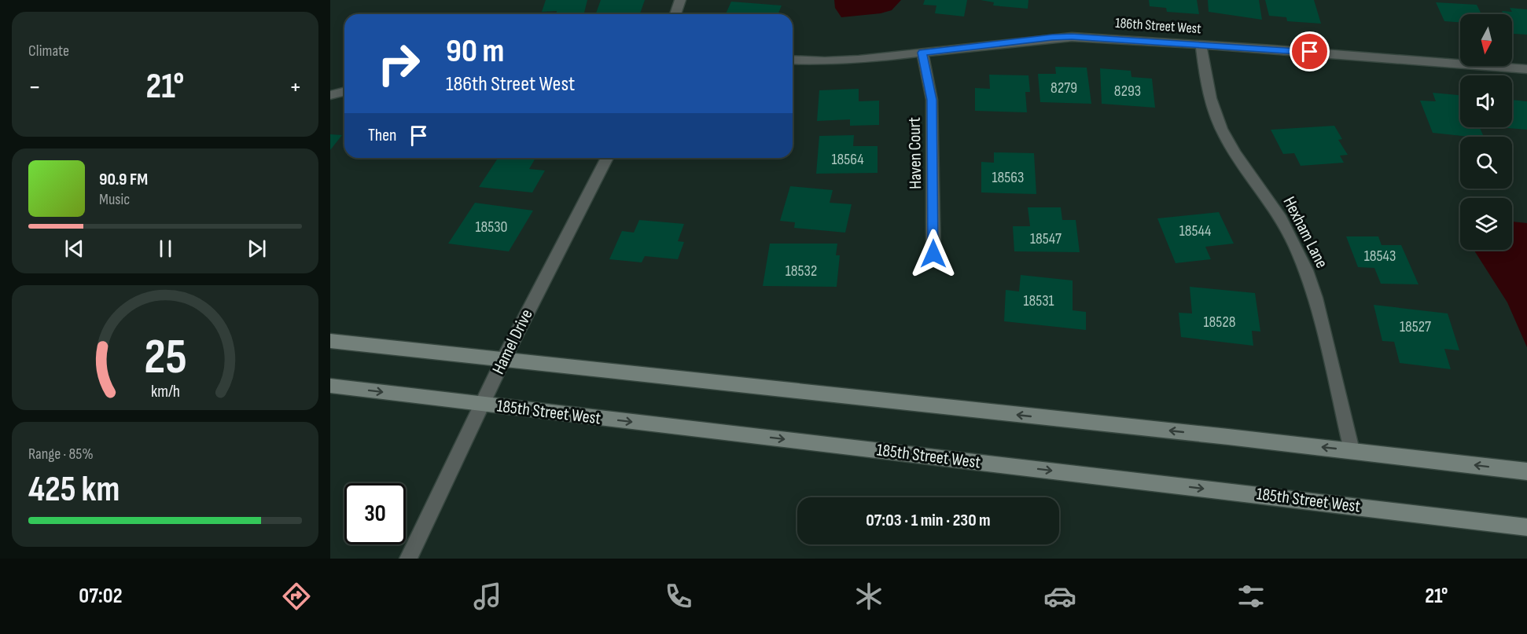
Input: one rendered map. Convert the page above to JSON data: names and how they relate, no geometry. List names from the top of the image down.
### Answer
{
  "streets": {
    "street": [
      "186th Street West",
      "Haven Court",
      "Hexham Lane",
      "Hamel Drive",
      "185th Street West"
    ]
  },
  "crossings": [
    ["186th Street West", "Haven Court"],
    ["186th Street West", "Hexham Lane"],
    ["Hamel Drive", "185th Street West"]
  ],
  "house_numbers": [
    "8279",
    "8293",
    "18564",
    "18563",
    "18530",
    "18544",
    "18547",
    "18543",
    "18532",
    "18531",
    "18528",
    "18527"
  ],
  "north": "bottom",
  "page": {
    "tile": [
      "Climate",
      ["Range · 85%", "425 km"]
    ],
    "turn": ["90 m", "186th Street West"],
    "heat": ["−", "21°", "+"],
    "then": "Then",
    "song": ["90.9 FM", "Music"],
    "limit": "30",
    "trip": "07:03 · 1 min · 230 m",
    "tabs": ["07:02", "21°"],
    "gauge": ["25", "km/h"]
  }
}
